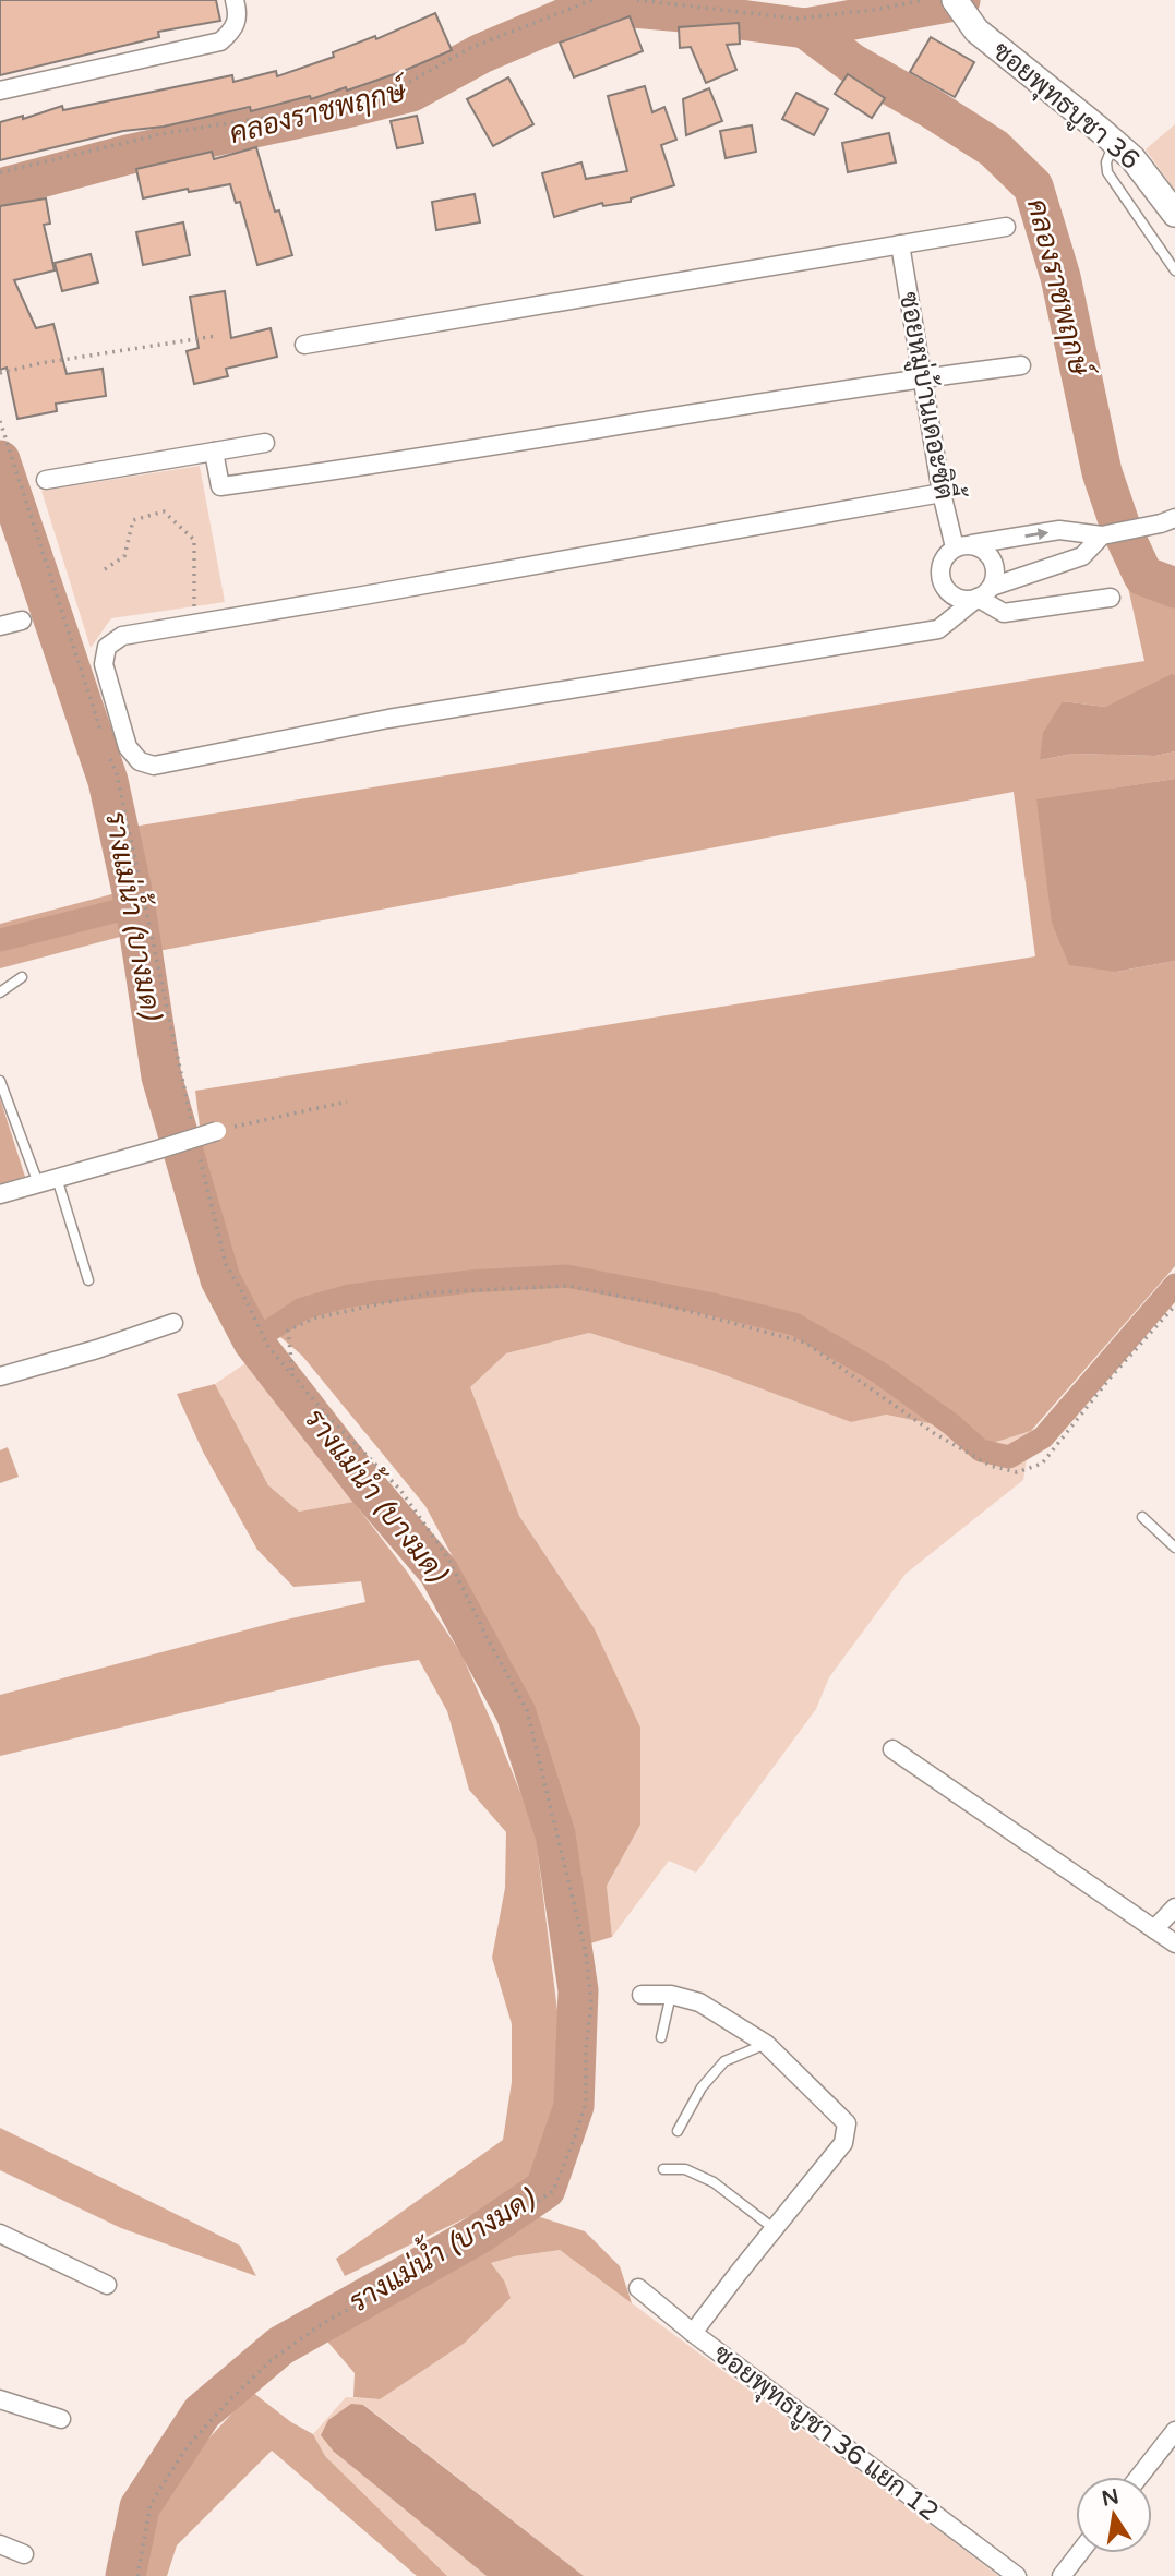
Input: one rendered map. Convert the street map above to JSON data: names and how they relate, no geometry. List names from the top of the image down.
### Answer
{
  "streets": {
    "street": ["ซอยพุทธบูชา 36", "ซอยหมู่บ้านเดอะซิตี้", "ซอยพุทธบูชา 36 แยก 12"]
  },
  "water": ["คลองราชพฤกษ์", "รางแม่น้ำ (บางมด)"],
  "north": "top"
}
